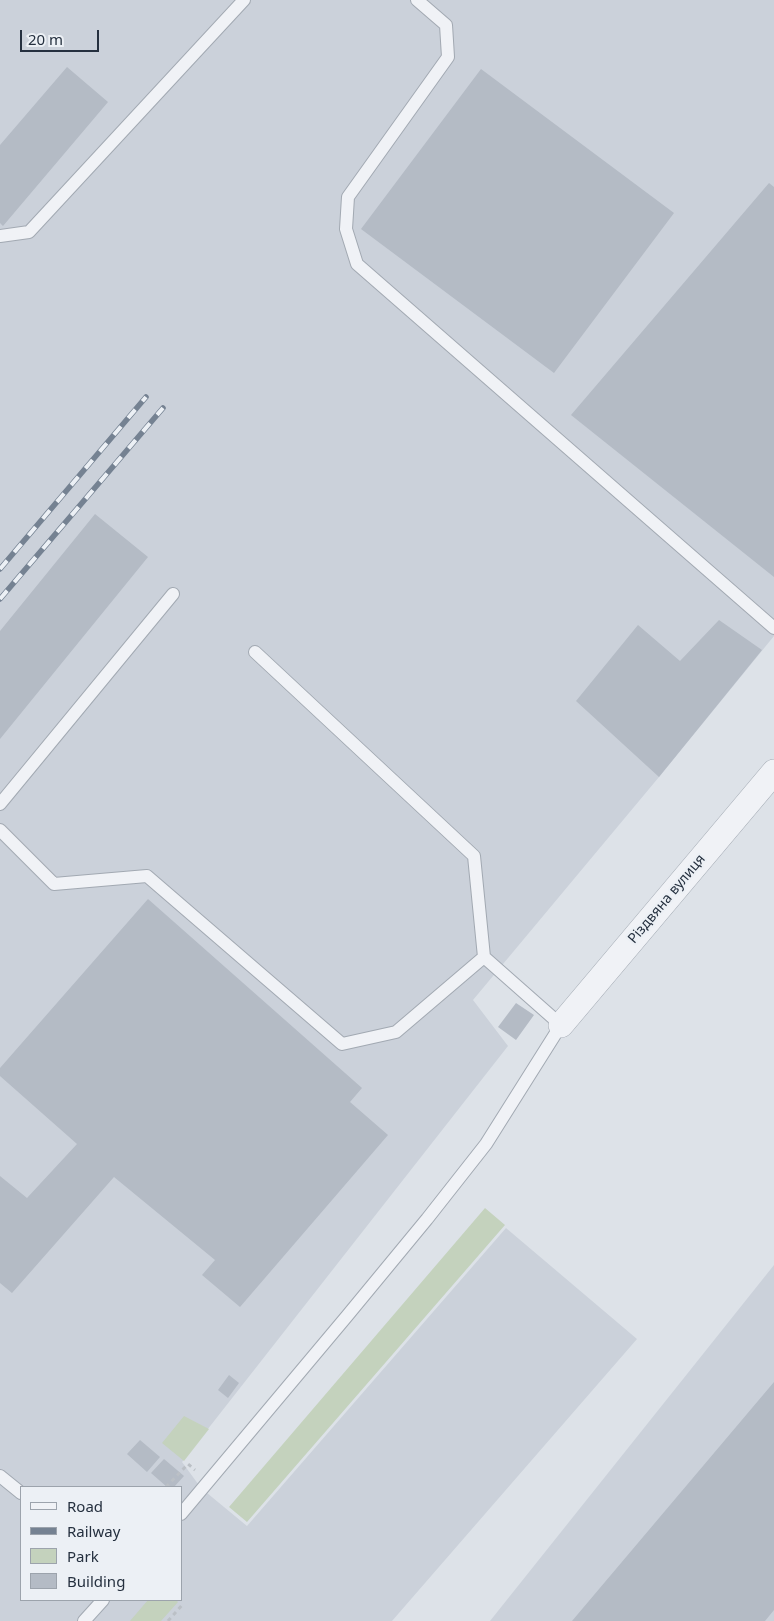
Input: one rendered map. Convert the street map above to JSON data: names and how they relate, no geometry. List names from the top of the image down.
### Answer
{
  "streets": {
    "street": ["Різдвяна вулиця"]
  },
  "legend": [
    "Road",
    "Railway",
    "Park",
    "Building"
  ],
  "scale_bar": "20 m"
}
